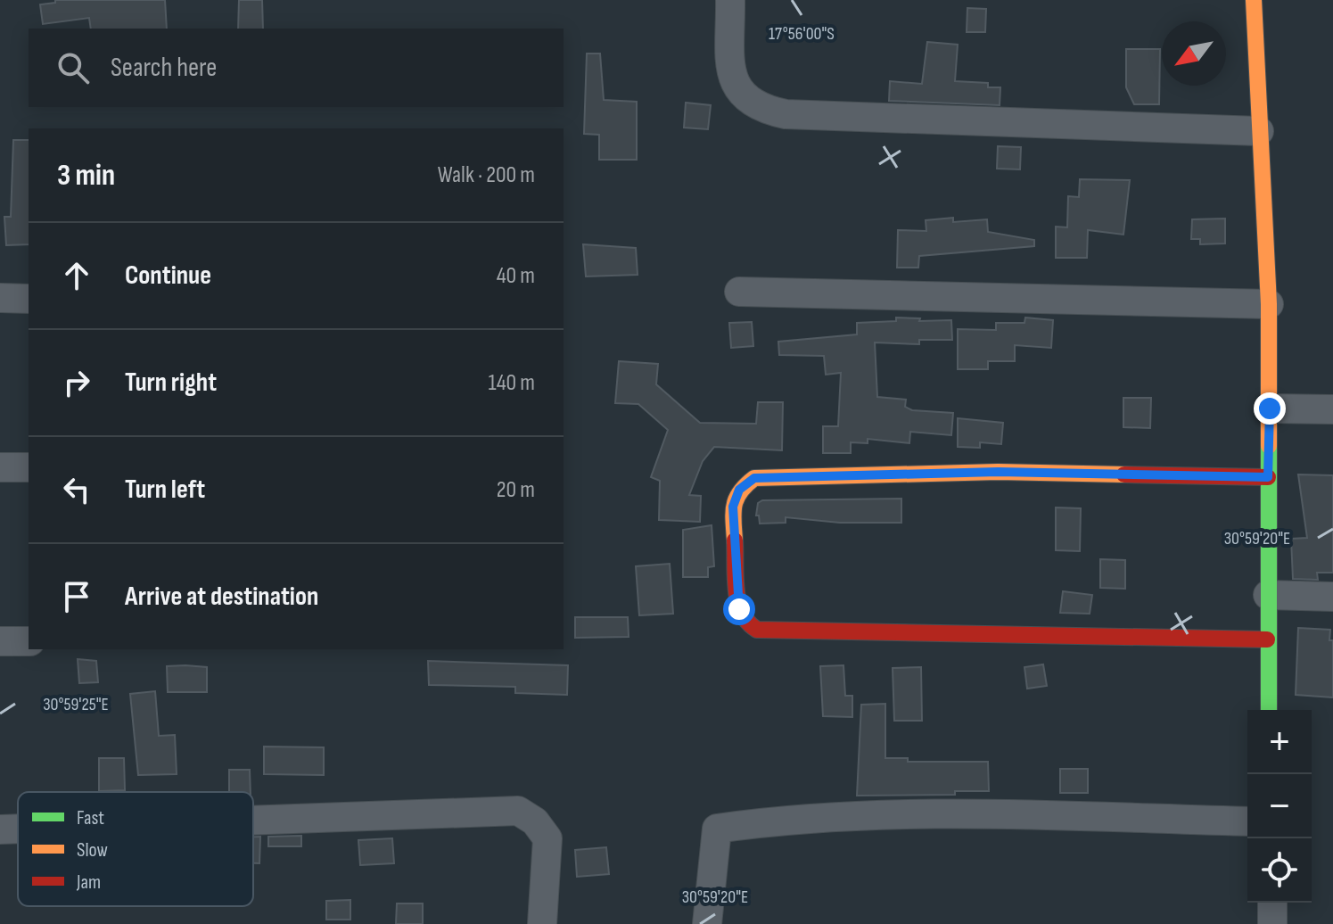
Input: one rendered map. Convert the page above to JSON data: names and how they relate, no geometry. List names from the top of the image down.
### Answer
{
  "legend": ["Fast", "Slow", "Jam"],
  "north": "bottom left",
  "page": {
    "search": "Search here",
    "heading": ["3 min", "Walk · 200 m"],
    "list": [
      ["Continue", "40 m"],
      ["Turn right", "140 m"],
      ["Turn left", "20 m"],
      "Arrive at destination"
    ],
    "map_buttons": ["+", "−"]
  },
  "coordinates": ["17°56'00\"S", "30°59'20\"E", "30°59'25\"E"]
}
